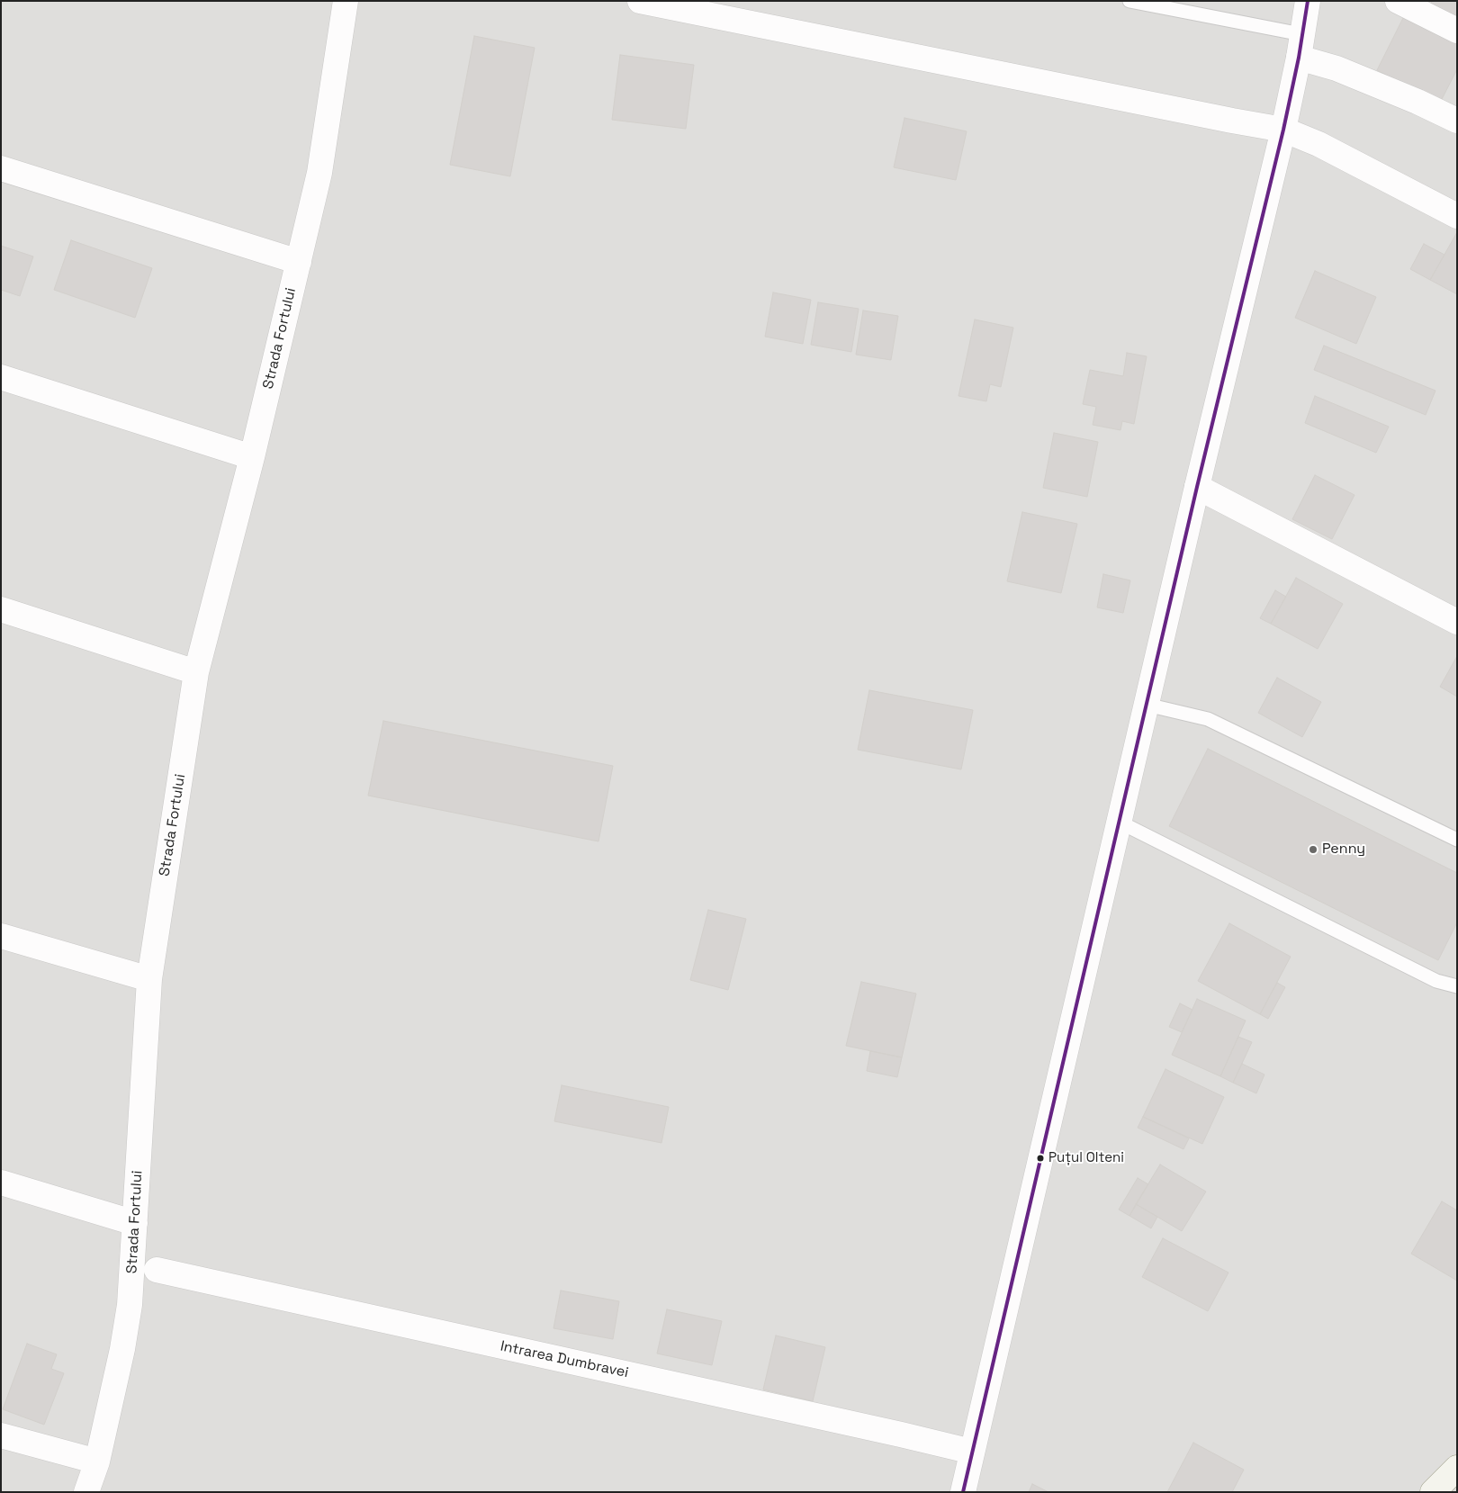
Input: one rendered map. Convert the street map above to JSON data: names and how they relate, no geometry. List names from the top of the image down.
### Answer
{
  "streets": {
    "street": ["Strada Fortului", "Intrarea Dumbravei"]
  },
  "places": ["Penny", "Puțul Olteni"]
}
